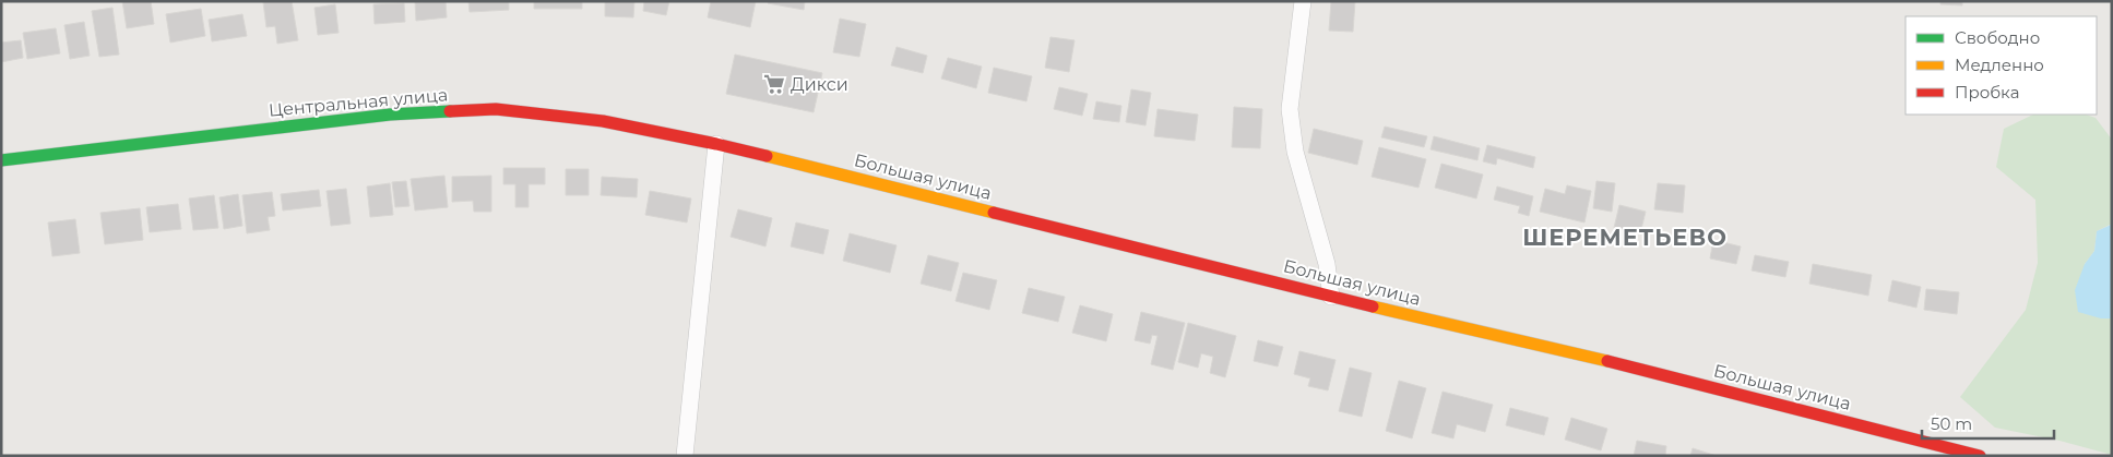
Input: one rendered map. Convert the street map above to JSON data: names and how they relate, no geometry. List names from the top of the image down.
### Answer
{
  "streets": {
    "street": ["Центральная улица", "Большая улица"]
  },
  "crossings": [
    ["Центральная улица", "Большая улица"]
  ],
  "districts": ["ШЕРЕМЕТЬЕВО"],
  "places": {
    "supermarket": ["Дикси"]
  },
  "legend": ["Свободно", "Медленно", "Пробка"],
  "scale_bar": "50 m"
}
